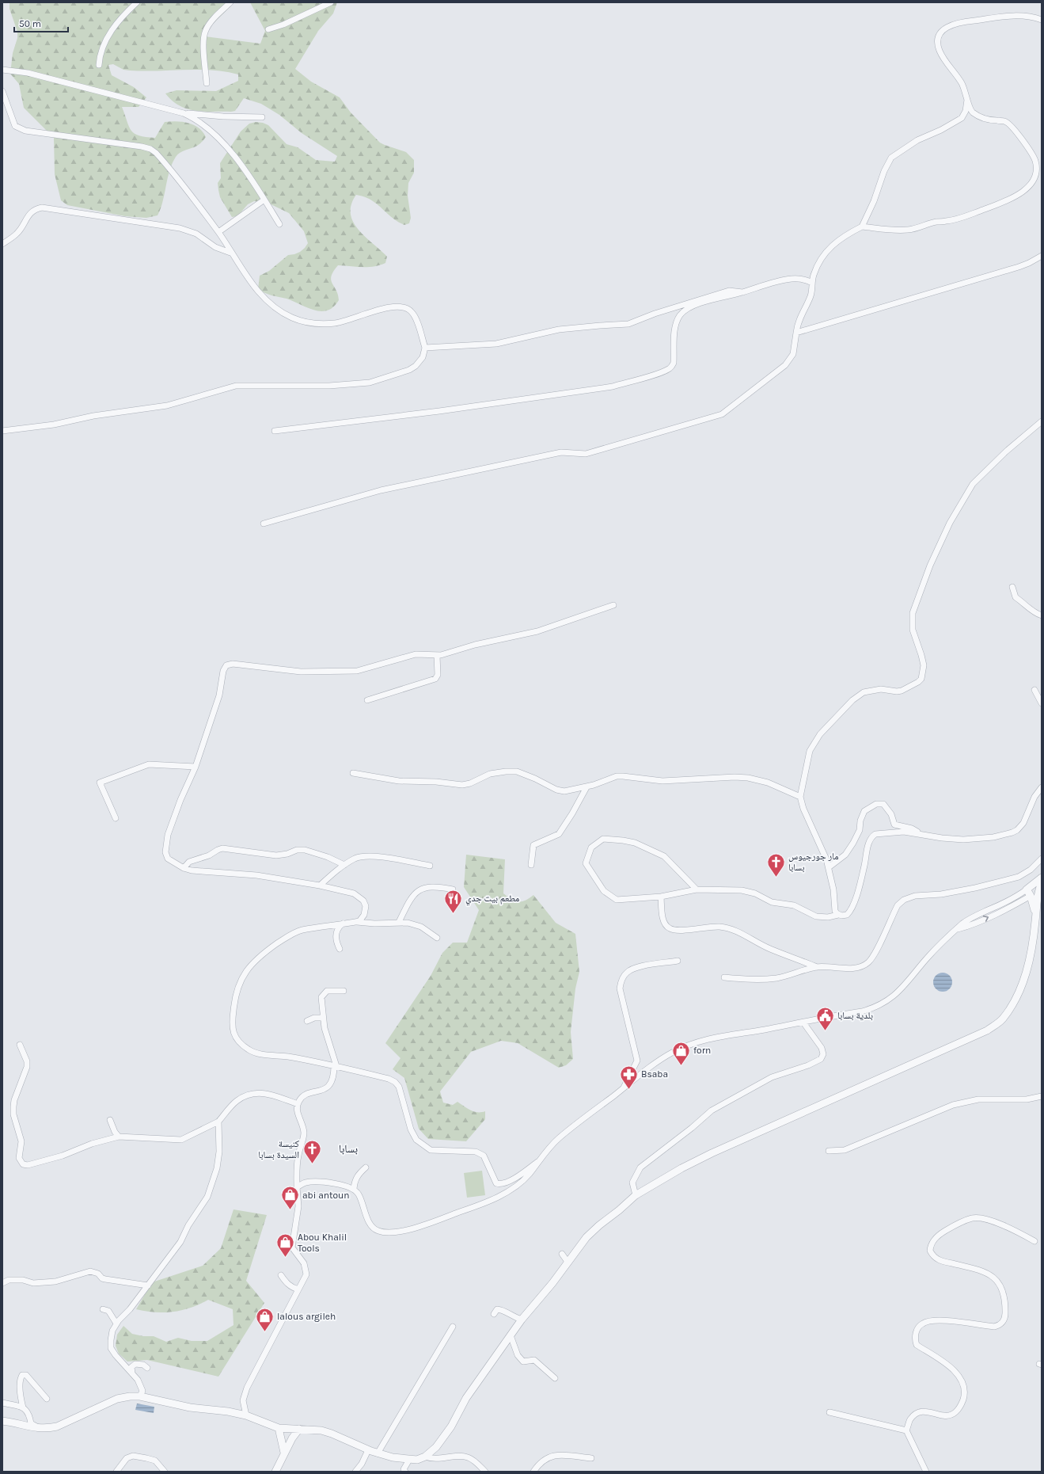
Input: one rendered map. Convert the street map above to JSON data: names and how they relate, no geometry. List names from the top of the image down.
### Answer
{
  "districts": ["بسابا"],
  "places": {
    "church": ["مار جورجيوس بسابا", "كنيسة السيدة بسابا"],
    "restaurant": ["مطعم بيت جدي"],
    "public building": ["بلدية بسابا"],
    "shop": [
      "forn",
      "abi antoun",
      "Abou Khalil Tools",
      "lalous argileh"
    ],
    "pharmacy": ["Bsaba"]
  },
  "scale_bar": "50 m"
}
